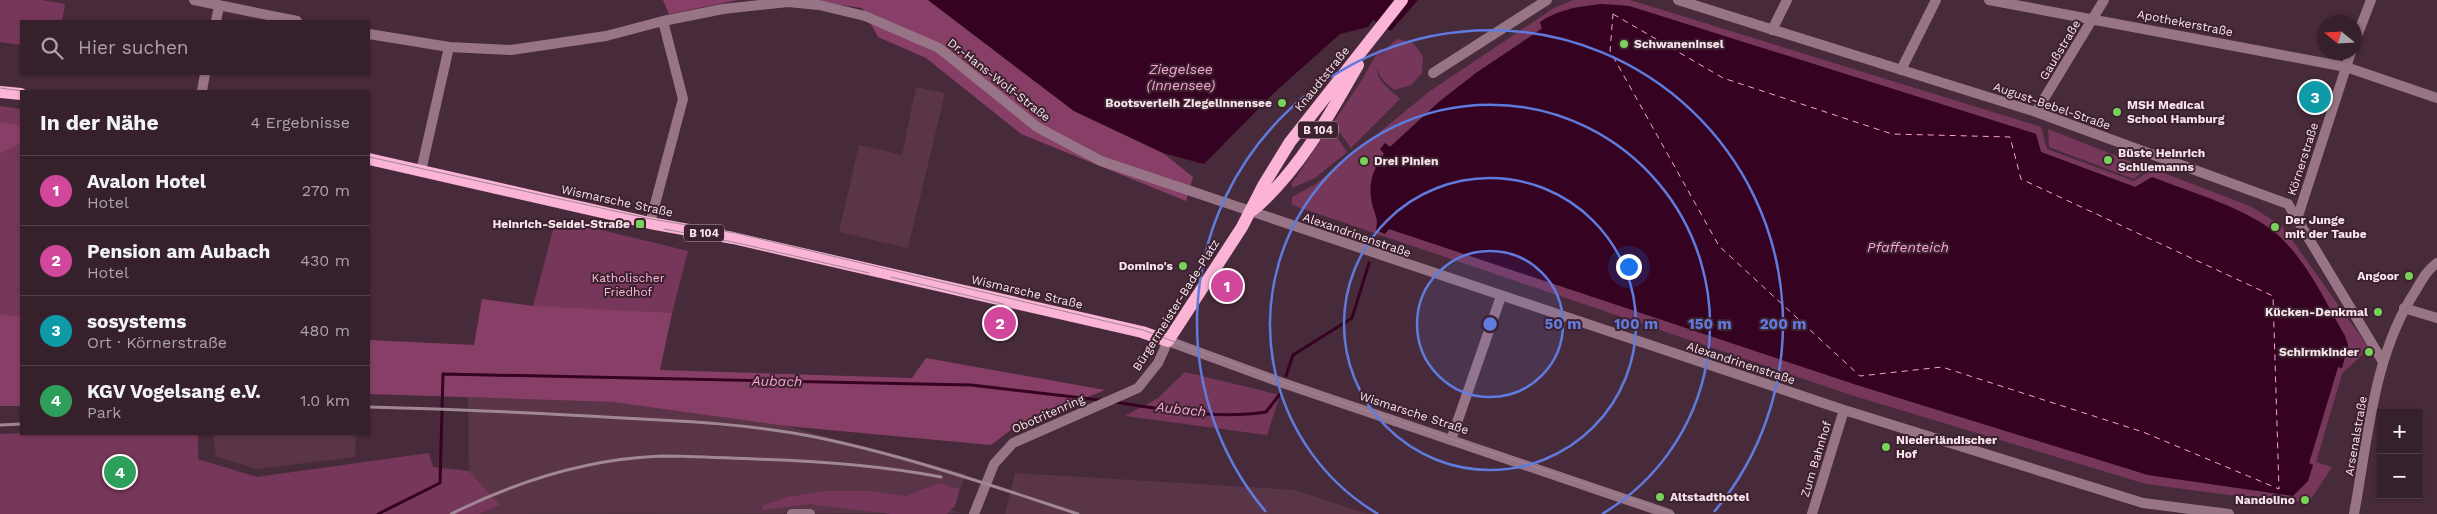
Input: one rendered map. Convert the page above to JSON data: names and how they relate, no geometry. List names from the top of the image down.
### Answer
{
  "streets": {
    "main road": [
      "Knaudtstraße",
      "B 104",
      "Wismarsche Straße",
      "Bürgermeister-Bade-Platz"
    ],
    "street": [
      "Apothekerstraße",
      "Gaußstraße",
      "Dr.-Hans-Wolf-Straße",
      "August-Bebel-Straße",
      "Körnerstraße",
      "Alexandrinenstraße",
      "Obotritenring",
      "Arsenalstraße",
      "Zum Bahnhof"
    ]
  },
  "crossings": [
    ["Apothekerstraße", "Gaußstraße"],
    ["Apothekerstraße", "Körnerstraße"],
    ["Gaußstraße", "August-Bebel-Straße"],
    ["Knaudtstraße", "Dr.-Hans-Wolf-Straße"],
    ["Knaudtstraße", "Alexandrinenstraße"],
    ["Knaudtstraße", "Bürgermeister-Bade-Platz"],
    ["Dr.-Hans-Wolf-Straße", "Alexandrinenstraße"],
    ["Dr.-Hans-Wolf-Straße", "Bürgermeister-Bade-Platz"],
    ["August-Bebel-Straße", "Körnerstraße"],
    ["August-Bebel-Straße", "Arsenalstraße"],
    ["Wismarsche Straße", "Bürgermeister-Bade-Platz"],
    ["Alexandrinenstraße", "Bürgermeister-Bade-Platz"],
    ["Alexandrinenstraße", "Zum Bahnhof"],
    ["Bürgermeister-Bade-Platz", "Obotritenring"]
  ],
  "water": ["Ziegelsee (Innensee)", "Pfaffenteich", "Aubach"],
  "parks": ["Katholischer Friedhof"],
  "places": {
    "other": [
      "Schwaneninsel",
      "Bootsverleih Ziegelinnensee",
      "MSH Medical School Hamburg",
      "Büste Heinrich Schliemanns",
      "Drei Pinien",
      "Der Junge mit der Taube",
      "Domino's",
      "Angoor",
      "Kücken-Denkmal",
      "Schirmkinder",
      "Niederländischer Hof",
      "Altstadthotel",
      "Nandolino"
    ],
    "transit": ["Heinrich-Seidel-Straße"]
  },
  "north": "left",
  "page": {
    "search": "Hier suchen",
    "pins": [
      "3",
      "1",
      "2",
      "4"
    ],
    "heading": ["In der Nähe", "4 Ergebnisse"],
    "list": [
      {
        "mark": "1",
        "name": "Avalon Hotel",
        "note": "Hotel",
        "value": "270 m"
      },
      {
        "mark": "2",
        "name": "Pension am Aubach",
        "note": "Hotel",
        "value": "430 m"
      },
      {
        "mark": "3",
        "name": "sosystems",
        "note": "Ort · Körnerstraße",
        "value": "480 m"
      },
      {
        "mark": "4",
        "name": "KGV Vogelsang e.V.",
        "note": "Park",
        "value": "1.0 km"
      }
    ],
    "map_buttons": ["+", "−"]
  },
  "rings": [
    "50 m",
    "100 m",
    "150 m",
    "200 m"
  ]
}
